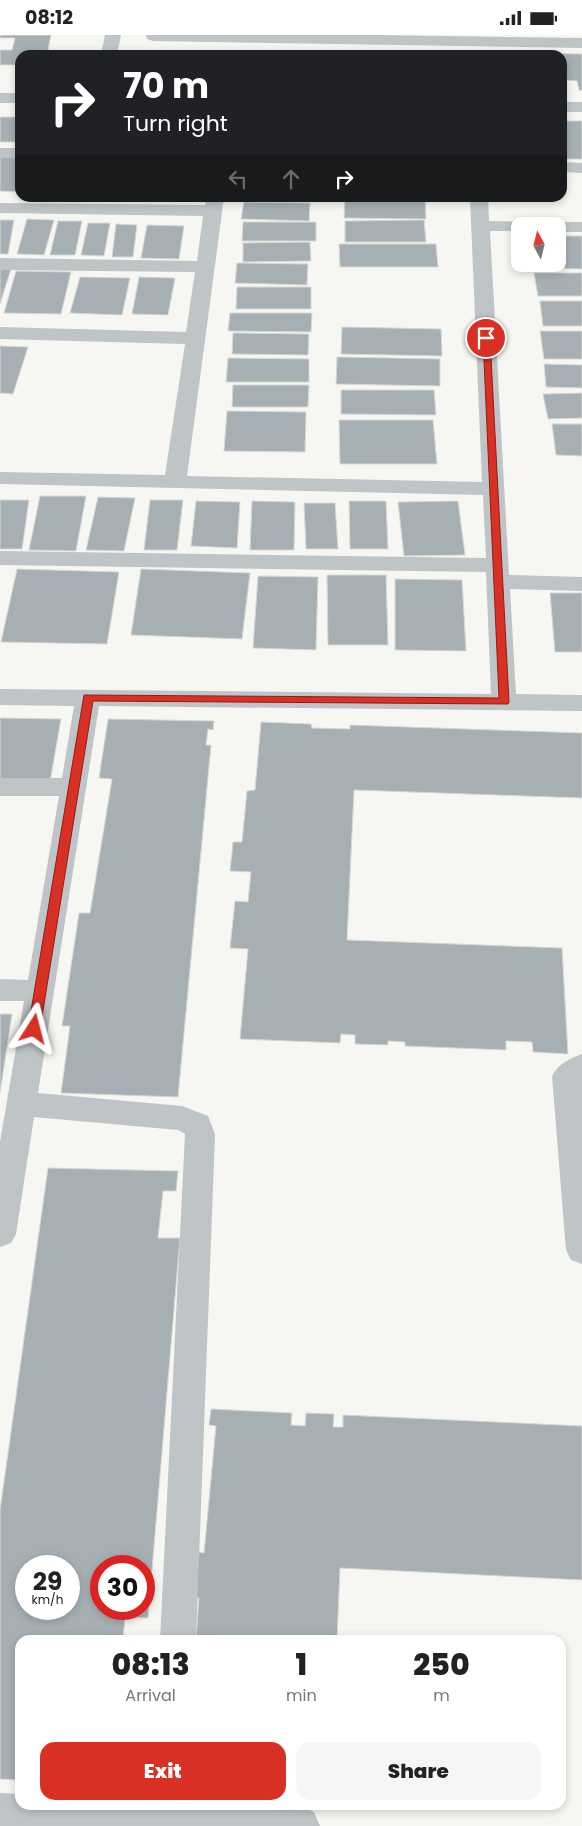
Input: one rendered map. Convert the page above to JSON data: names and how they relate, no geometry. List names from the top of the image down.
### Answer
{
  "north": "top",
  "page": {
    "status": "08:12",
    "turn": ["70 m", "Turn right"],
    "speed": "29 km/h",
    "limit": "30",
    "eta": [
      "08:13",
      "Arrival",
      "1",
      "min",
      "250",
      "m"
    ],
    "buttons": ["Exit", "Share"]
  }
}
